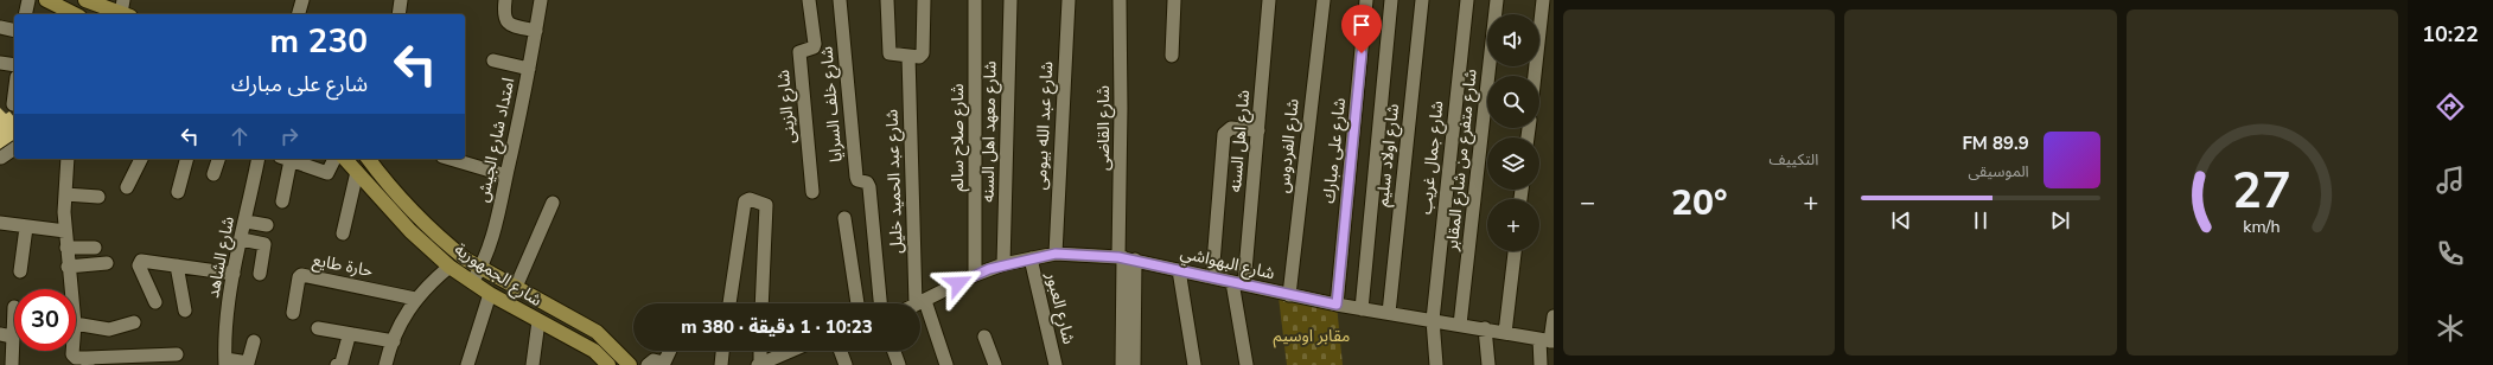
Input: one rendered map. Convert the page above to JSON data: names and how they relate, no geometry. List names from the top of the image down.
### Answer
{
  "streets": {
    "street": [
      "شارع خلف السرايا",
      "شارع الزينى",
      "شارع عبد الله بيومى",
      "شارع القاضى",
      "شارع معهد اهل السنه",
      "شارع صلاح سالم",
      "امتداد شارع الجيش",
      "شارع اهل السنه",
      "شارع الفردوس",
      "شارع على مبارك",
      "شارع اولاد سليم",
      "شارع جمال غريب",
      "شارع متفرع من شارع المقابر",
      "شارع عبد الحميد خليل",
      "شارع الشاهد",
      "شارع البهواشي",
      "حارة طايع",
      "شارع الجمهورية",
      "شارع العبور"
    ]
  },
  "crossings": [
    ["شارع عبد الله بيومى", "شارع البهواشي"],
    ["شارع القاضى", "شارع البهواشي"],
    ["شارع معهد اهل السنه", "شارع البهواشي"],
    ["شارع صلاح سالم", "شارع البهواشي"],
    ["امتداد شارع الجيش", "شارع الجمهورية"],
    ["شارع اهل السنه", "شارع البهواشي"],
    ["شارع الفردوس", "شارع البهواشي"],
    ["شارع على مبارك", "شارع البهواشي"],
    ["شارع اولاد سليم", "شارع البهواشي"],
    ["شارع جمال غريب", "شارع البهواشي"],
    ["شارع متفرع من شارع المقابر", "شارع البهواشي"],
    ["شارع عبد الحميد خليل", "شارع البهواشي"],
    ["شارع البهواشي", "شارع العبور"]
  ],
  "parks": ["مقابر اوسيم"],
  "page": {
    "tabs": "10:22",
    "tile": "التكييف",
    "map_buttons": "+",
    "turn": ["230 m", "شارع على مبارك"],
    "song": ["89.9 FM", "الموسيقى"],
    "heat": ["−", "20°", "+"],
    "limit": "30",
    "trip": "10:23 · 1 دقيقة · 380 m",
    "gauge": ["27", "km/h"]
  }
}
